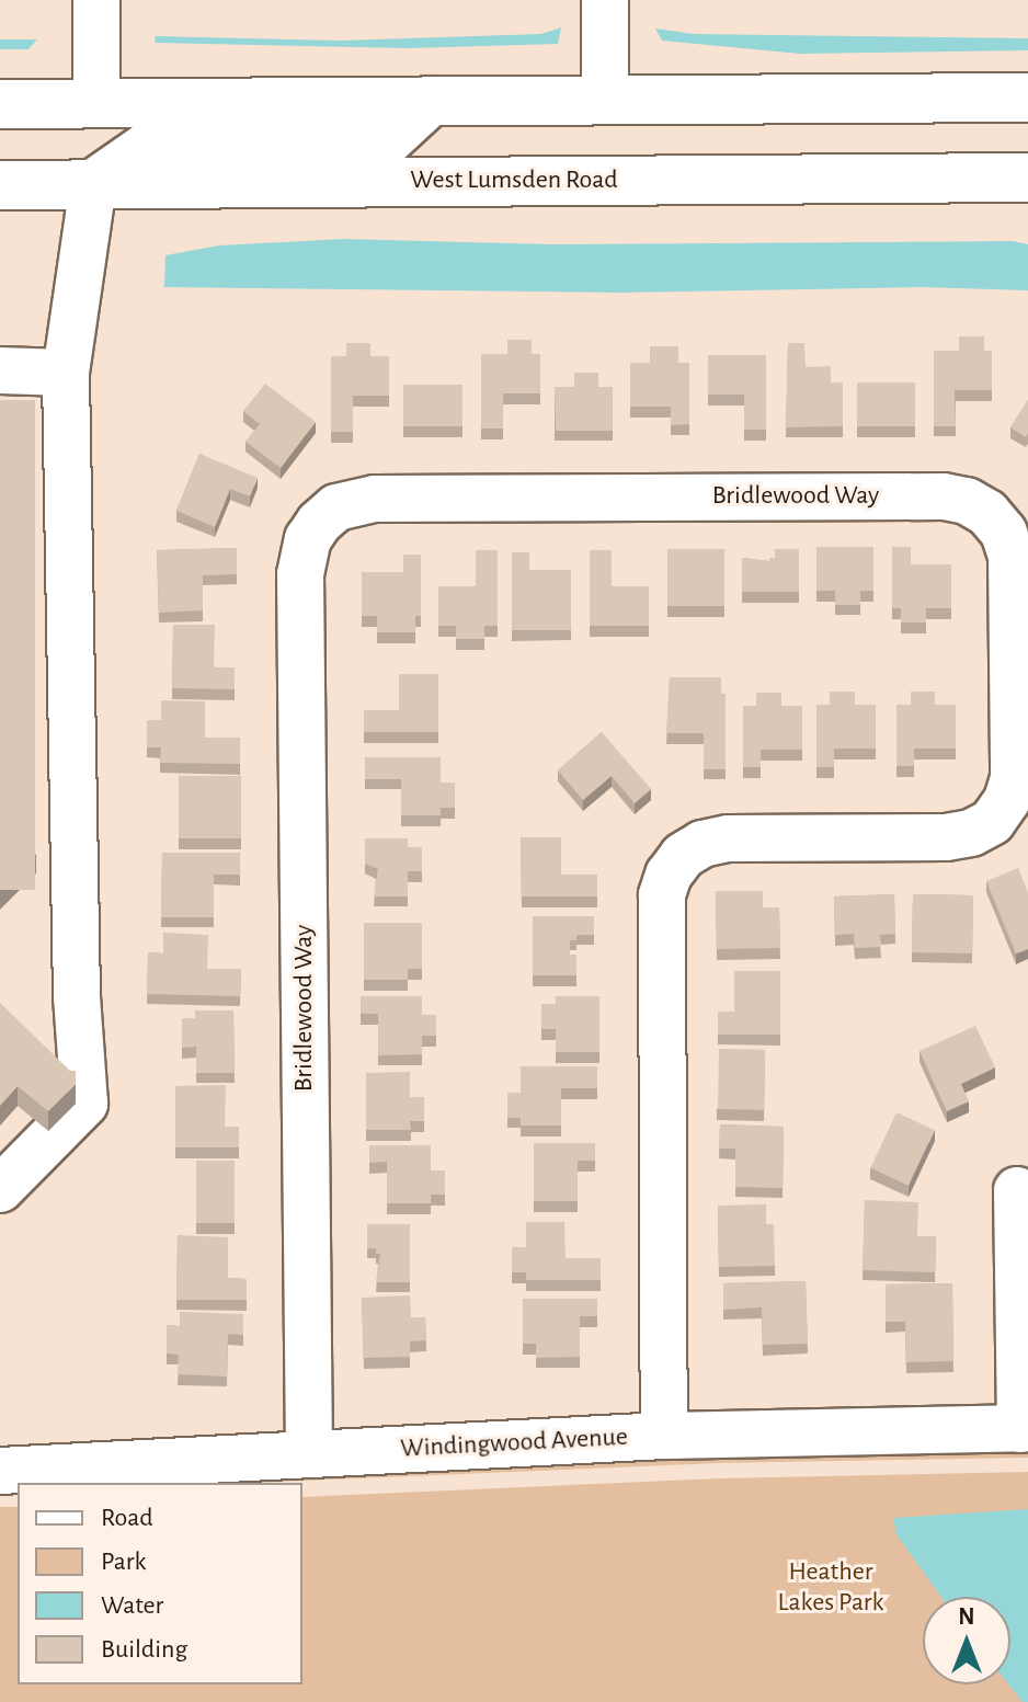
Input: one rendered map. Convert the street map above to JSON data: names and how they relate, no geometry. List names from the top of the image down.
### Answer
{
  "streets": {
    "main road": ["West Lumsden Road"],
    "street": ["Bridlewood Way", "Windingwood Avenue"]
  },
  "crossings": [
    ["Bridlewood Way", "Windingwood Avenue"]
  ],
  "parks": ["Heather Lakes Park"],
  "legend": [
    "Road",
    "Park",
    "Water",
    "Building"
  ],
  "north": "top"
}
